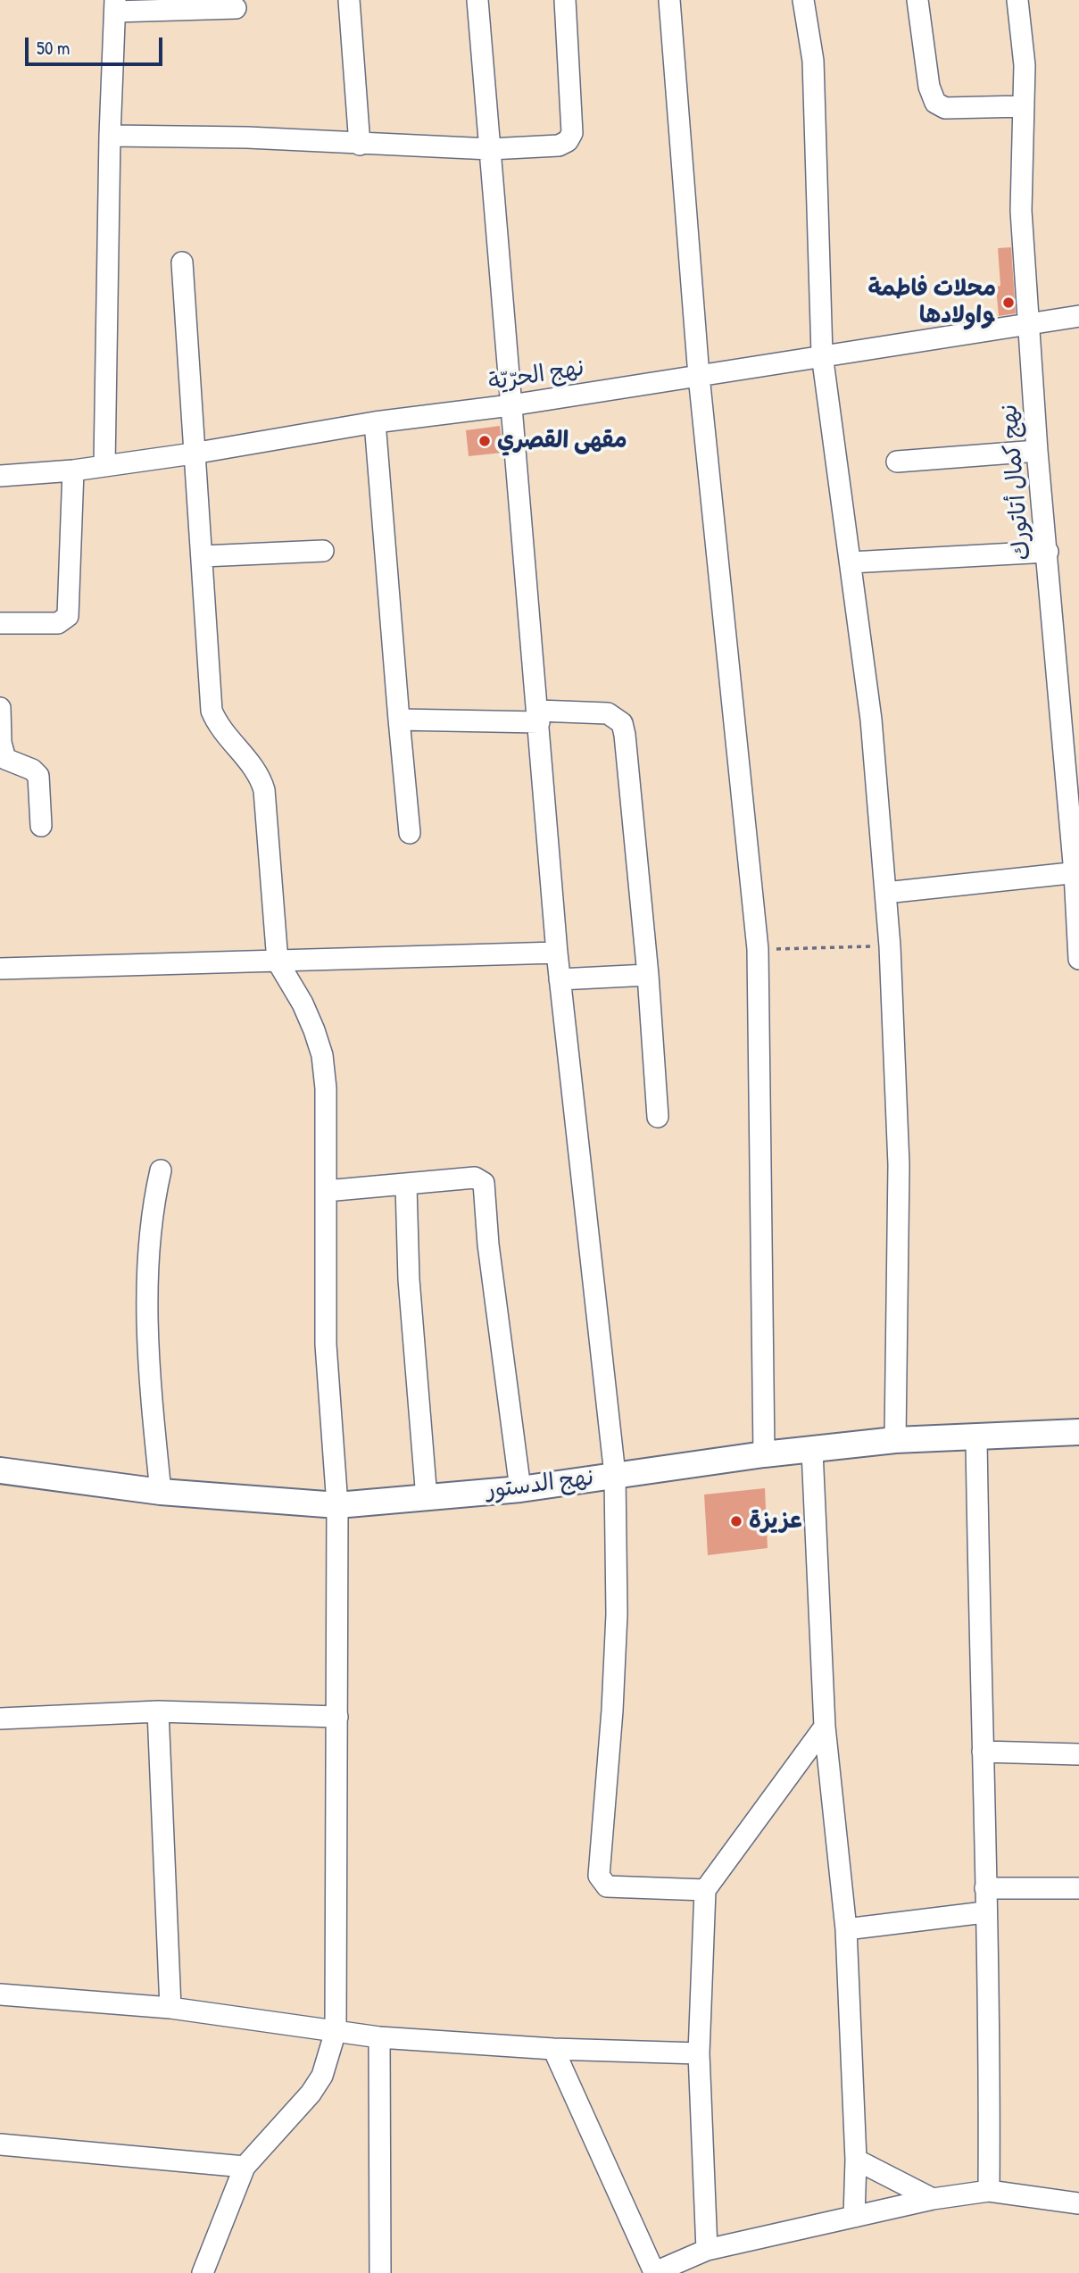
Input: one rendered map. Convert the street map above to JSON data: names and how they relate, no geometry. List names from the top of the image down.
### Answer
{
  "streets": {
    "street": ["نهج الحرّيّة", "نهج كمال أتاتورك", "نهج الدستور"]
  },
  "crossings": [
    ["نهج الحرّيّة", "نهج كمال أتاتورك"]
  ],
  "places": ["محلات فاطمة واولادها", "مقهى القصري", "عزيزة"],
  "scale_bar": "50 m"
}
